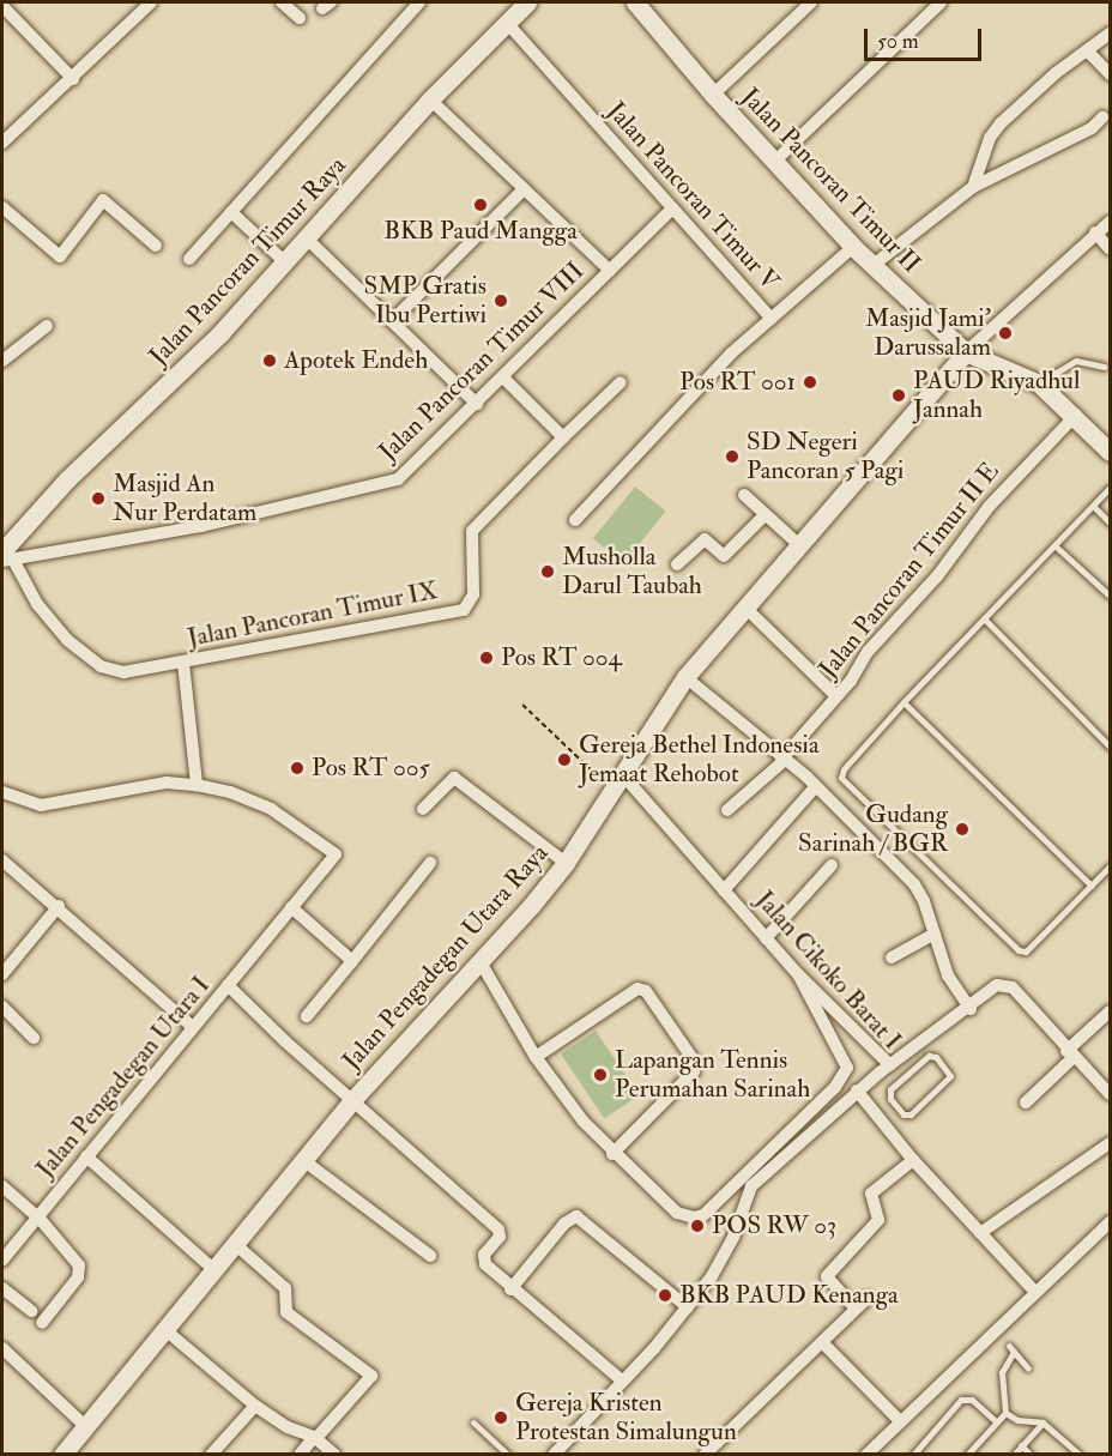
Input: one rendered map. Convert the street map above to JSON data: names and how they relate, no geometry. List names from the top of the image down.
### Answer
{
  "streets": {
    "street": [
      "Jalan Pancoran Timur II",
      "Jalan Pancoran Timur V",
      "Jalan Pancoran Timur Raya",
      "Jalan Pancoran Timur VIII",
      "Jalan Pancoran Timur II E",
      "Jalan Pancoran Timur IX",
      "Jalan Pengadegan Utara Raya",
      "Jalan Cikoko Barat I",
      "Jalan Pengadegan Utara I"
    ]
  },
  "crossings": [
    ["Jalan Pancoran Timur II", "Jalan Pancoran Timur V"],
    ["Jalan Pancoran Timur II", "Jalan Pancoran Timur II E"],
    ["Jalan Pancoran Timur II", "Jalan Pengadegan Utara Raya"],
    ["Jalan Pancoran Timur V", "Jalan Pancoran Timur Raya"],
    ["Jalan Pancoran Timur V", "Jalan Pancoran Timur VIII"],
    ["Jalan Pancoran Timur Raya", "Jalan Pancoran Timur VIII"],
    ["Jalan Pancoran Timur Raya", "Jalan Pancoran Timur IX"],
    ["Jalan Pancoran Timur VIII", "Jalan Pancoran Timur IX"],
    ["Jalan Pengadegan Utara Raya", "Jalan Cikoko Barat I"],
    ["Jalan Pengadegan Utara Raya", "Jalan Pengadegan Utara I"]
  ],
  "places": [
    "BKB Paud Mangga",
    "SMP Gratis Ibu Pertiwi",
    "Masjid Jami' Darussalam",
    "Apotek Endeh",
    "Pos RT 001",
    "PAUD Riyadhul Jannah",
    "SD Negeri Pancoran 5 Pagi",
    "Masjid An Nur Perdatam",
    "Musholla Darul Taubah",
    "Pos RT 004",
    "Gereja Bethel Indonesia Jemaat Rehobot",
    "Pos RT 005",
    "Gudang Sarinah / BGR",
    "Lapangan Tennis Perumahan Sarinah",
    "POS RW 03",
    "BKB PAUD Kenanga",
    "Gereja Kristen Protestan Simalungun"
  ],
  "scale_bar": "50 m"
}
